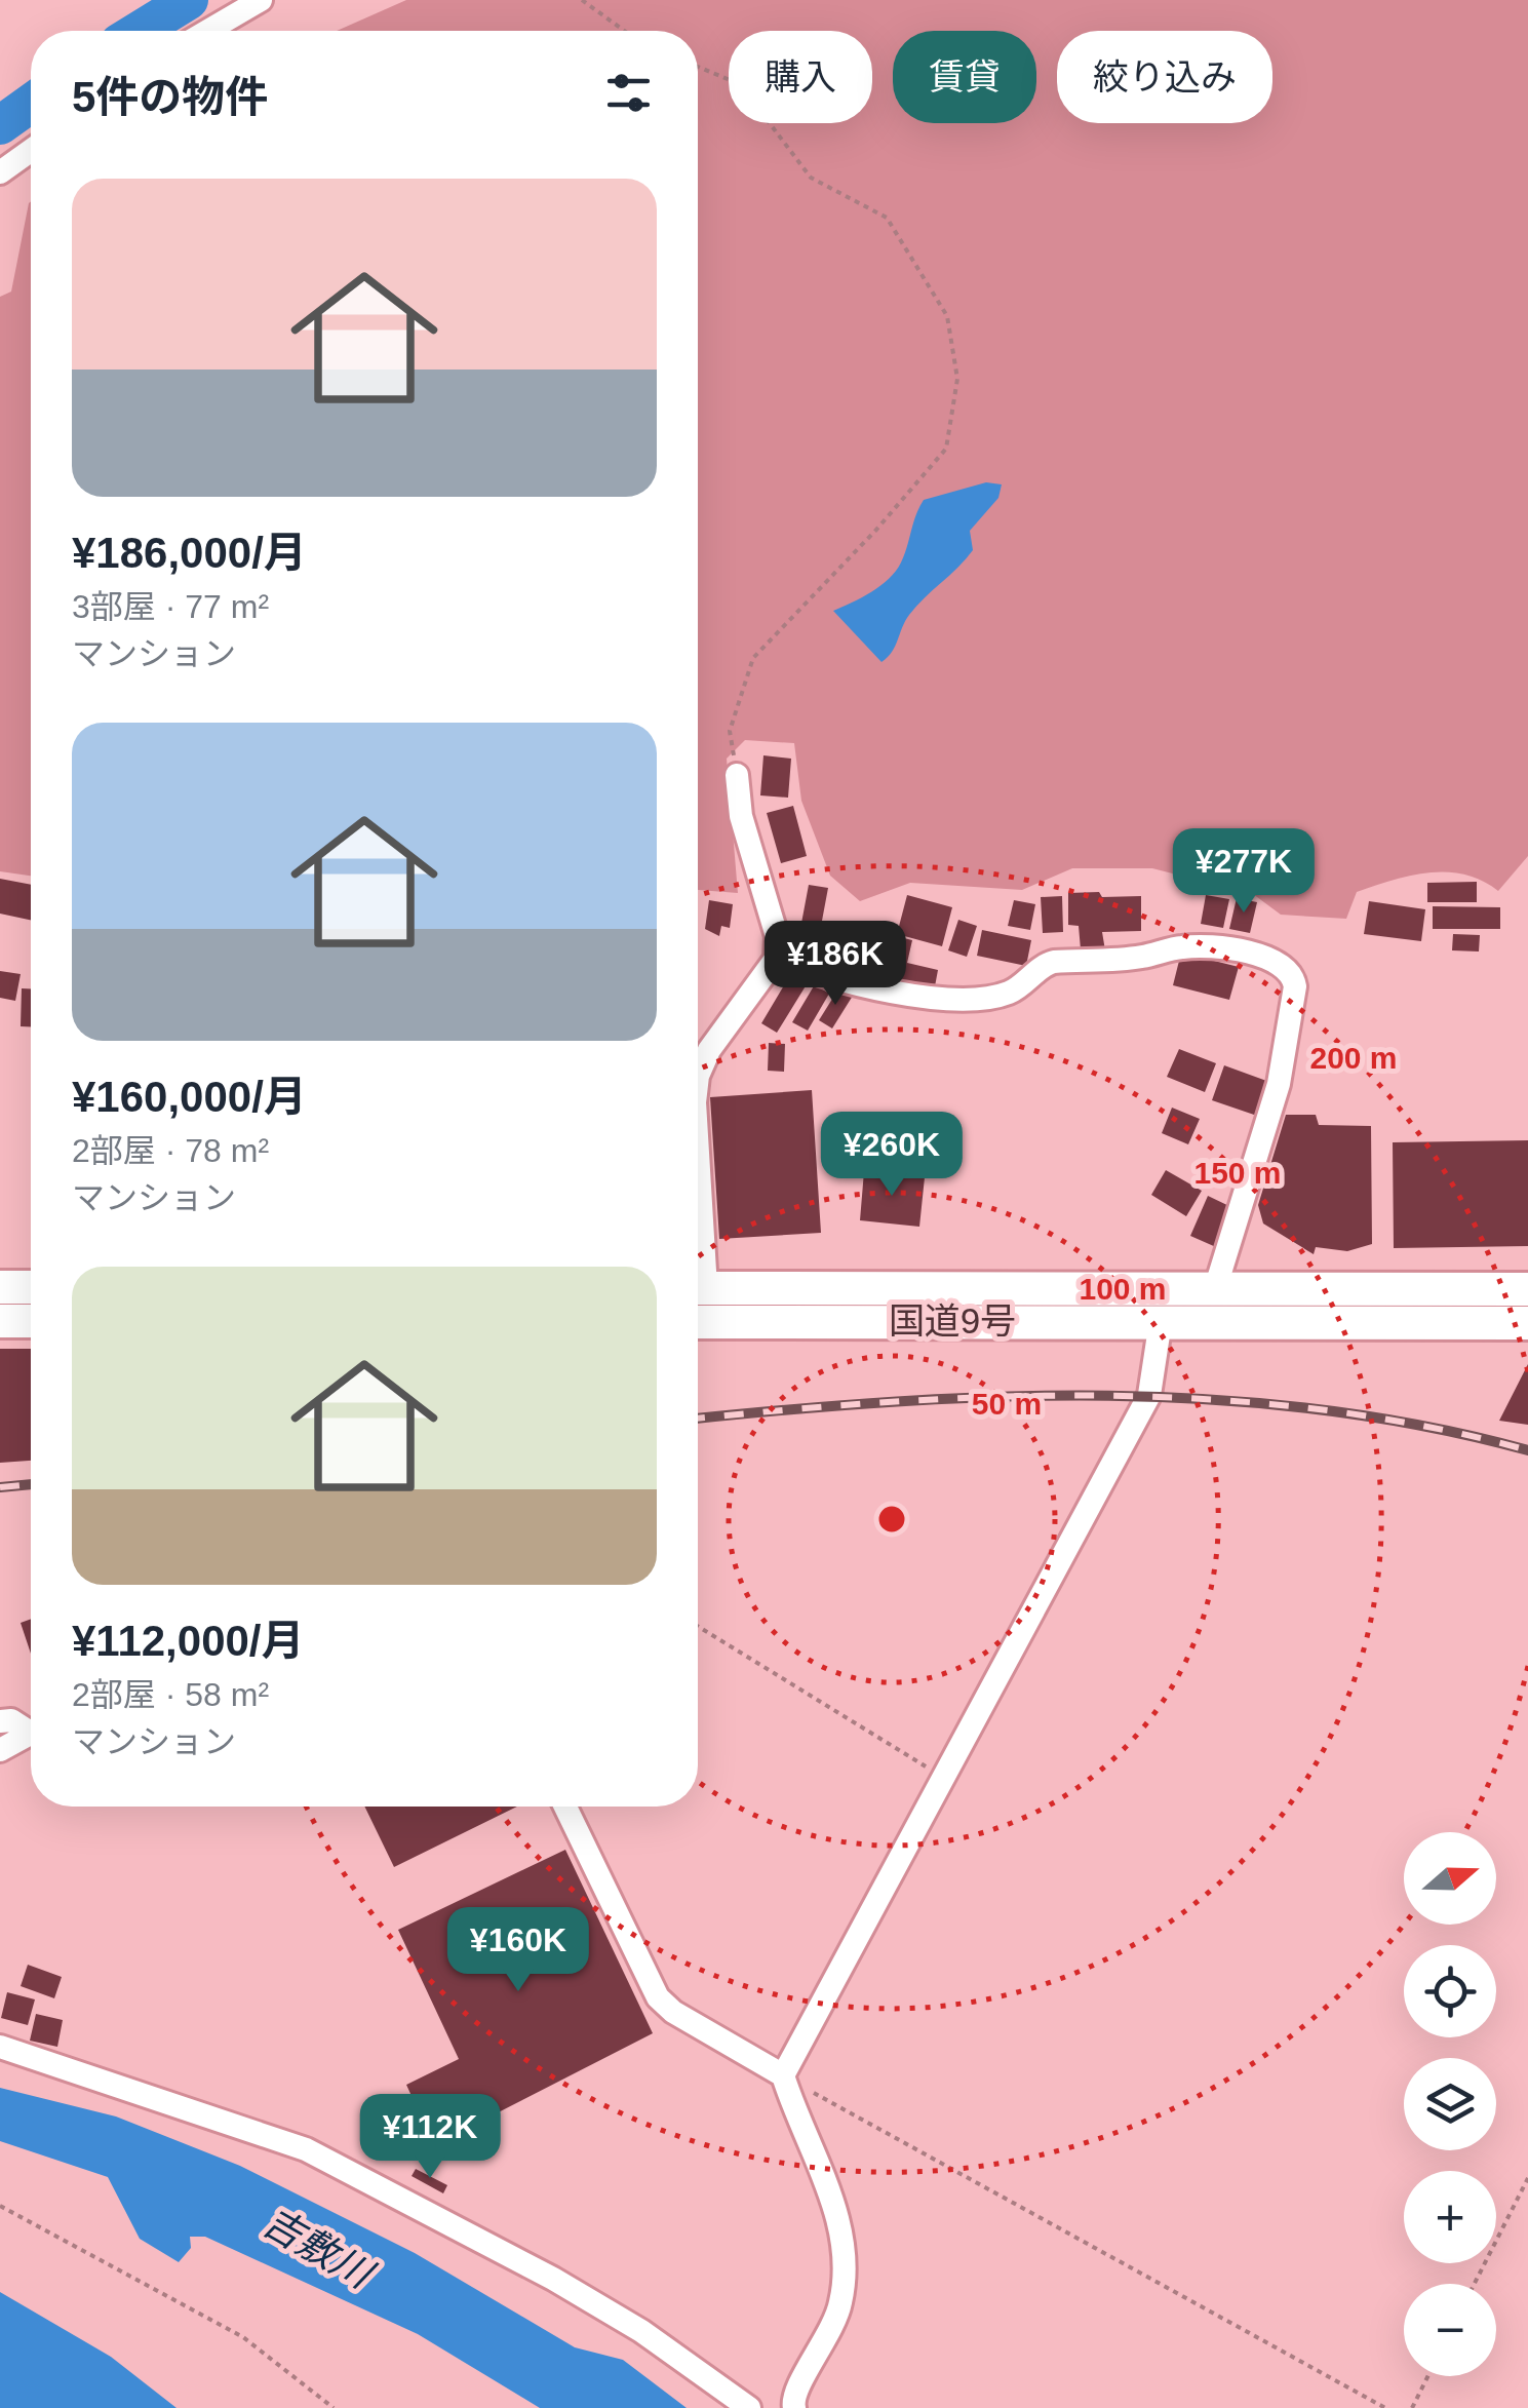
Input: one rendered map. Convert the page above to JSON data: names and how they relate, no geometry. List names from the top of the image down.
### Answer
{
  "streets": {
    "highway": ["国道9号"]
  },
  "water": ["吉敷川"],
  "north": "right",
  "page": {
    "chip": ["購入", "賃貸", "絞り込み"],
    "heading": "5件の物件",
    "list": [
      {
        "name": "¥186,000/月",
        "note": "3部屋 · 77 m² · マンション"
      },
      {
        "name": "¥160,000/月",
        "note": "2部屋 · 78 m² · マンション"
      },
      {
        "name": "¥112,000/月",
        "note": "2部屋 · 58 m² · マンション"
      }
    ],
    "price": [
      "¥277K",
      "¥186K",
      "¥260K",
      "¥160K",
      "¥112K"
    ],
    "map_buttons": ["+", "−"]
  },
  "rings": [
    "200 m",
    "150 m",
    "100 m",
    "50 m"
  ]
}
